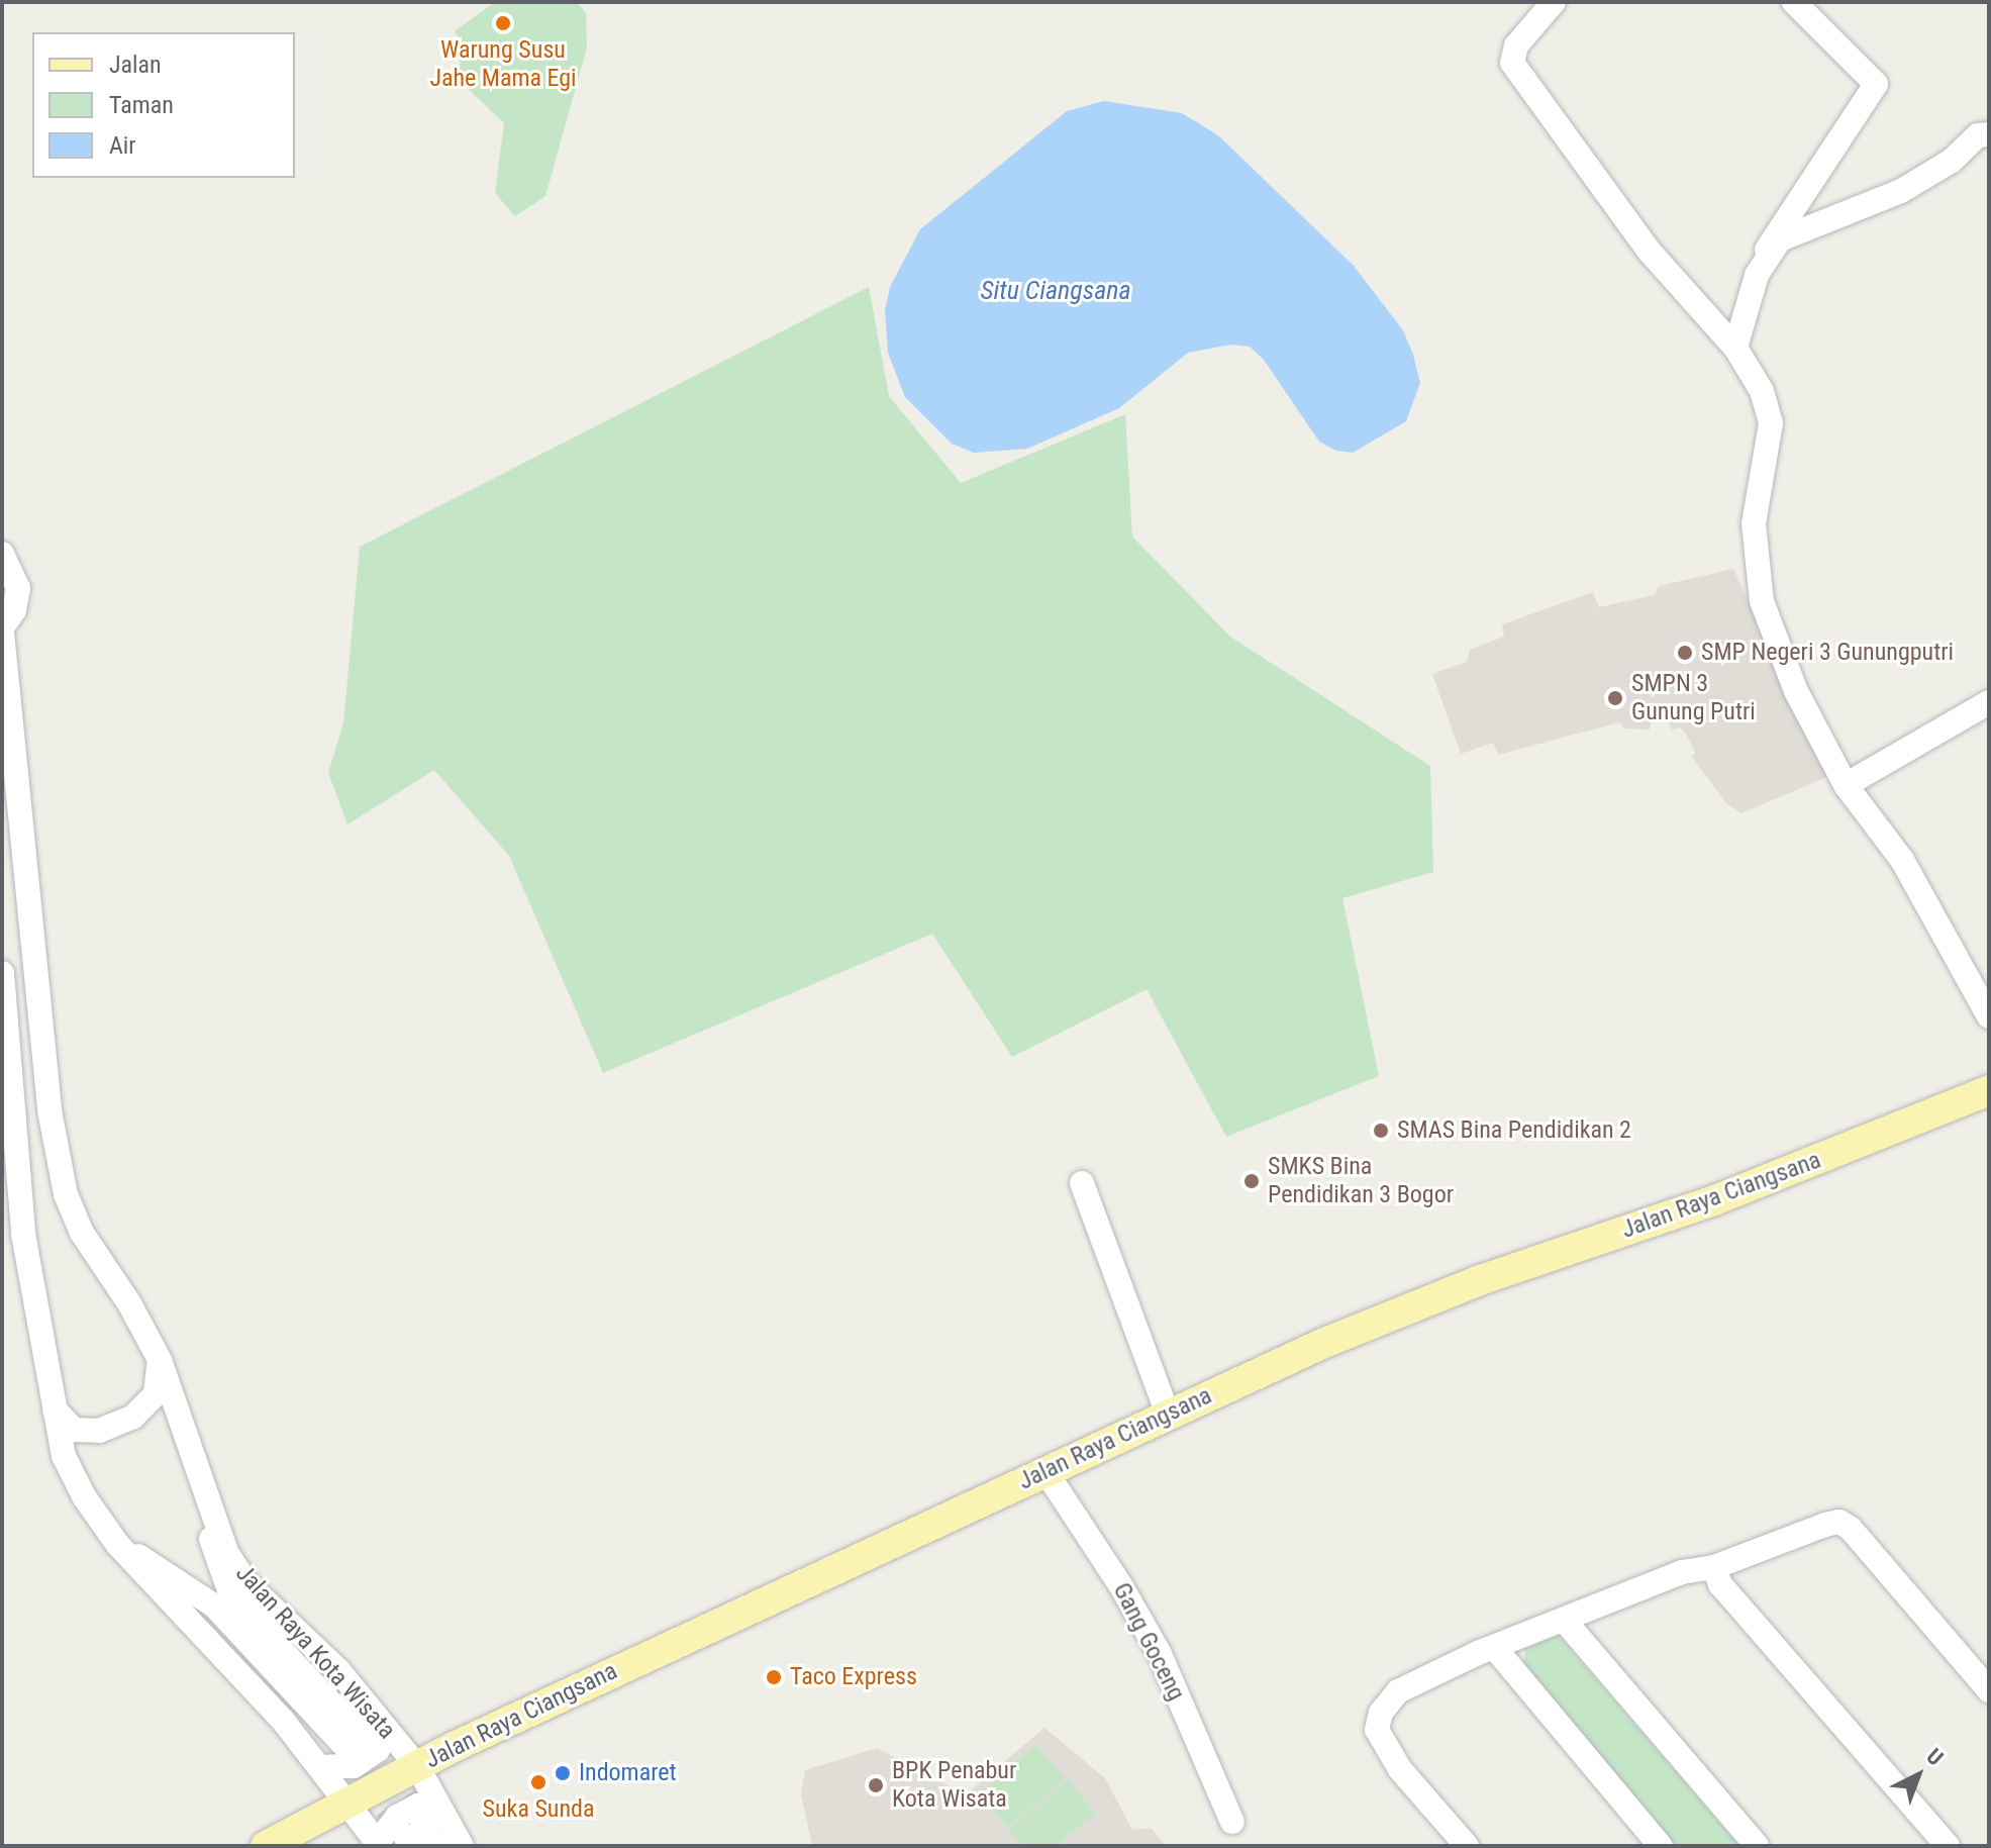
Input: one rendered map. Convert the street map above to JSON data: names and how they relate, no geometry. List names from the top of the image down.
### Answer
{
  "streets": {
    "main road": ["Jalan Raya Ciangsana"],
    "street": ["Gang Goceng", "Jalan Raya Kota Wisata"]
  },
  "crossings": [
    ["Jalan Raya Ciangsana", "Gang Goceng"],
    ["Jalan Raya Ciangsana", "Jalan Raya Kota Wisata"]
  ],
  "water": ["Situ Ciangsana"],
  "places": [
    "Warung Susu Jahe Mama Egi",
    "SMP Negeri 3 Gunungputri",
    "SMPN 3 Gunung Putri",
    "SMAS Bina Pendidikan 2",
    "SMKS Bina Pendidikan 3 Bogor",
    "Taco Express",
    "Indomaret",
    "Suka Sunda",
    "BPK Penabur Kota Wisata"
  ],
  "legend": ["Jalan", "Taman", "Air"],
  "north": "top right"
}
